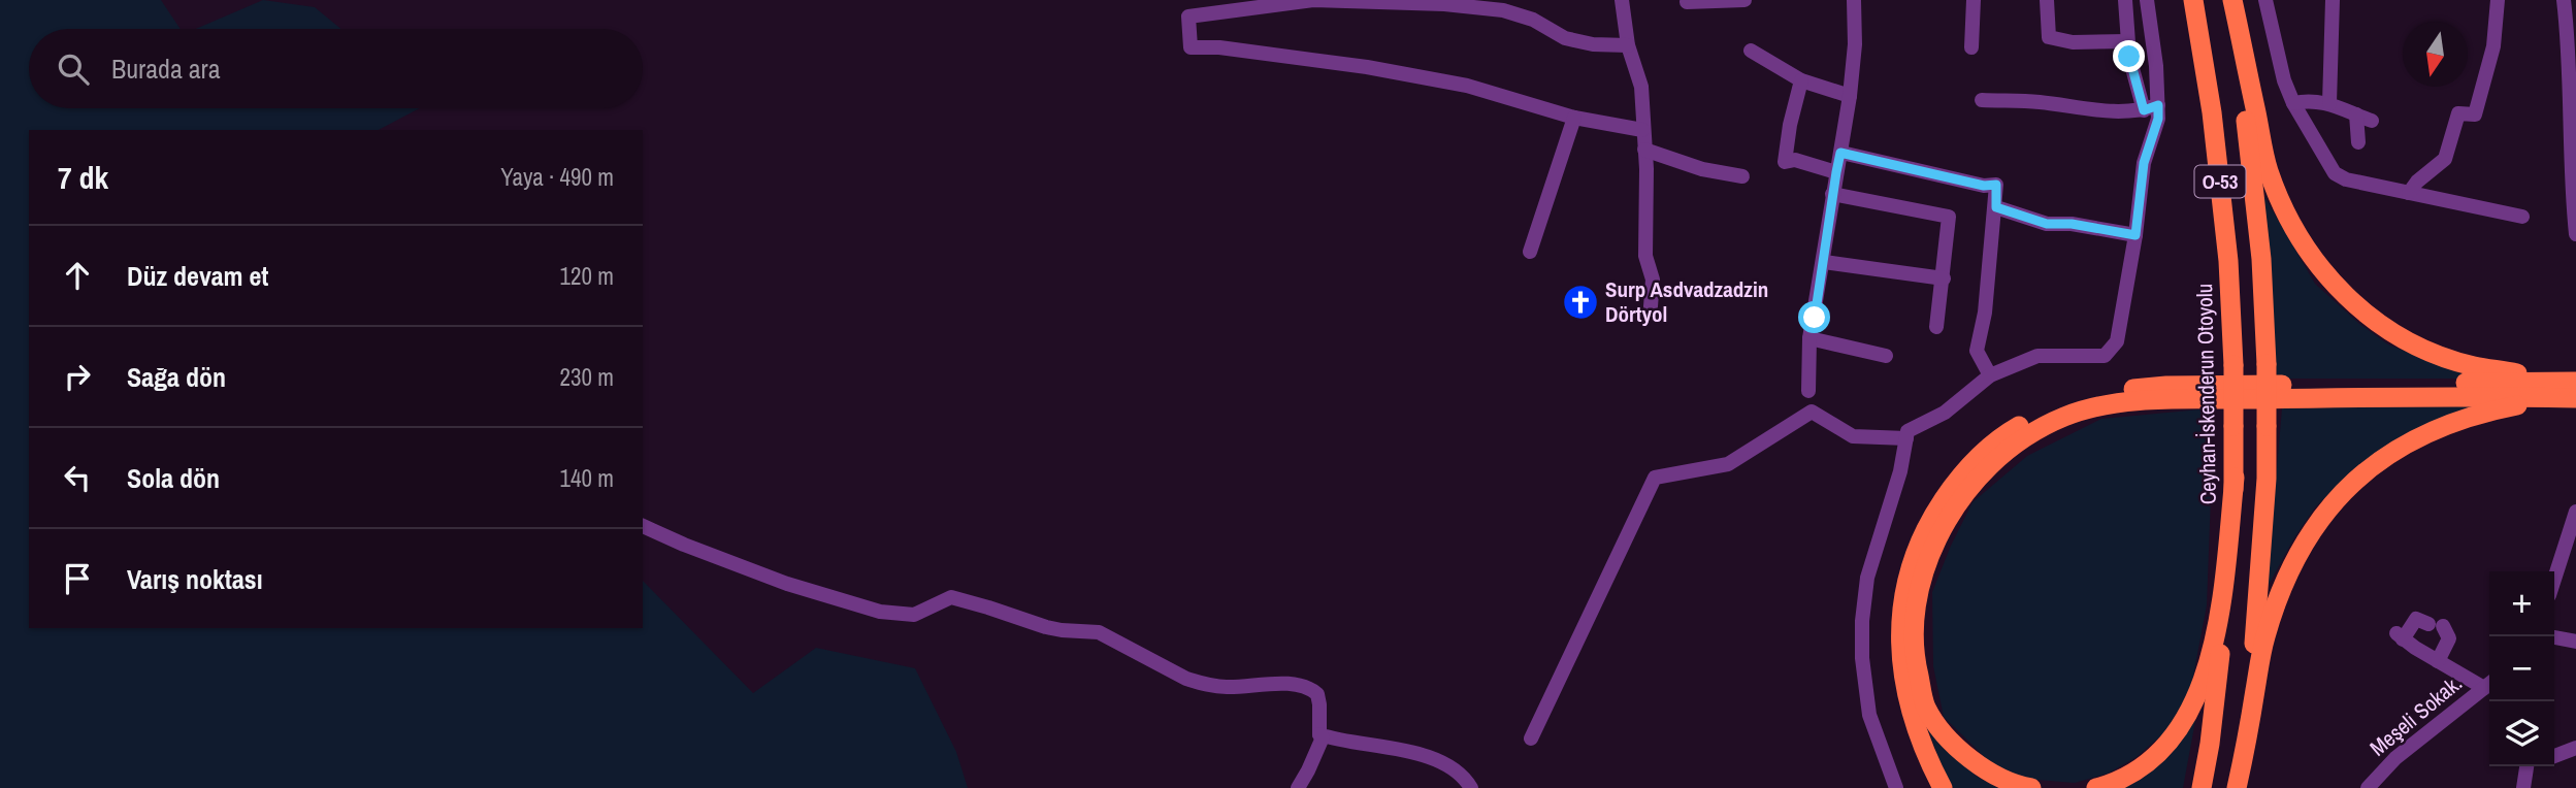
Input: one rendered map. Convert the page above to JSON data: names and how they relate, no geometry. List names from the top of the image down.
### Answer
{
  "streets": {
    "highway": ["O-53", "Ceyhan-İskenderun Otoyolu"],
    "street": ["Meşeli Sokak."]
  },
  "places": {
    "church": ["Surp Asdvadzadzin Dörtyol"]
  },
  "north": "bottom",
  "page": {
    "search": "Burada ara",
    "heading": ["7 dk", "Yaya · 490 m"],
    "list": [
      ["Düz devam et", "120 m"],
      ["Sağa dön", "230 m"],
      ["Sola dön", "140 m"],
      "Varış noktası"
    ],
    "map_buttons": ["+", "−"]
  }
}
